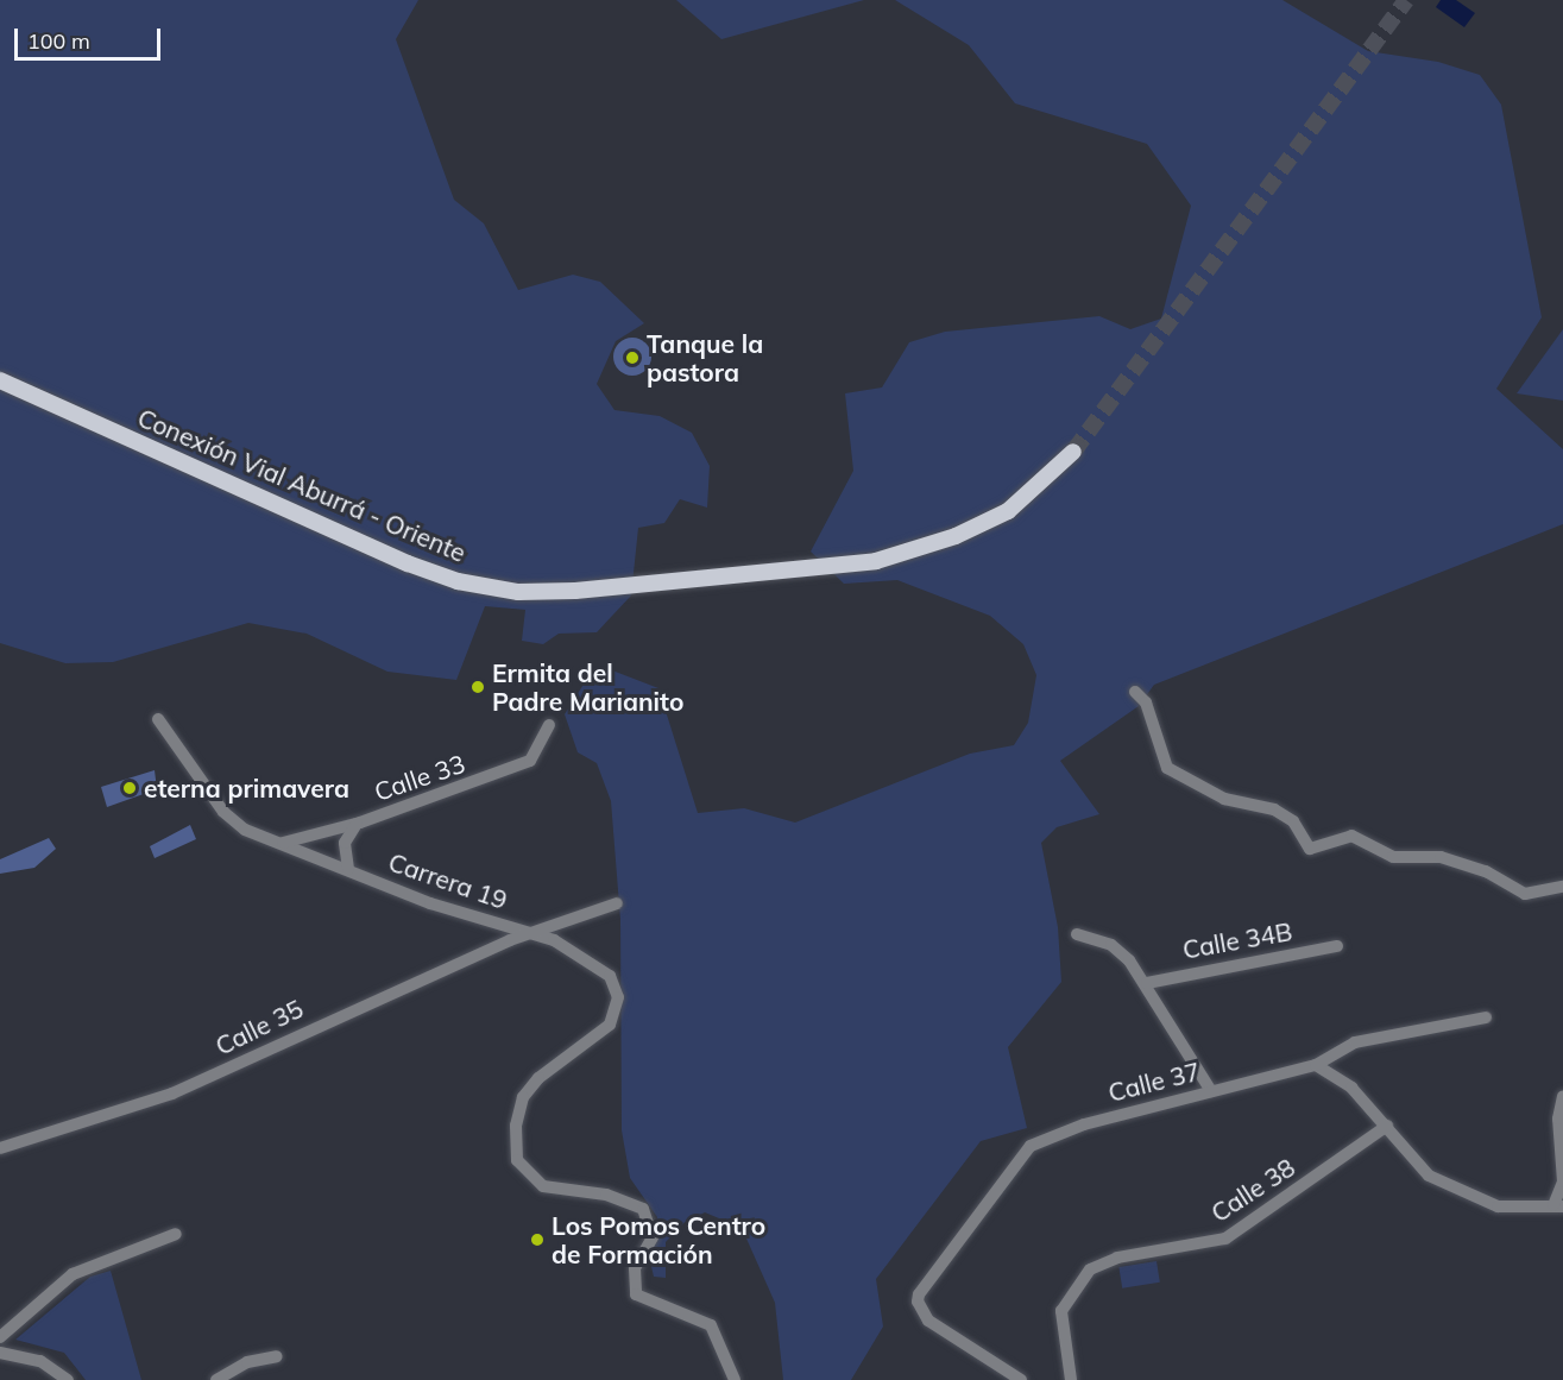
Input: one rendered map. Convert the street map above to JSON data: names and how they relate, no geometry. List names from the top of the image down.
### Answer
{
  "streets": {
    "main road": ["Conexión Vial Aburrá - Oriente"],
    "street": [
      "Calle 33",
      "Carrera 19",
      "Calle 34B",
      "Calle 35",
      "Calle 37",
      "Calle 38"
    ]
  },
  "crossings": [
    ["Calle 33", "Carrera 19"],
    ["Carrera 19", "Calle 35"]
  ],
  "places": [
    "Tanque la pastora",
    "Ermita del Padre Marianito",
    "eterna primavera",
    "Los Pomos Centro de Formación"
  ],
  "scale_bar": "100 m"
}
